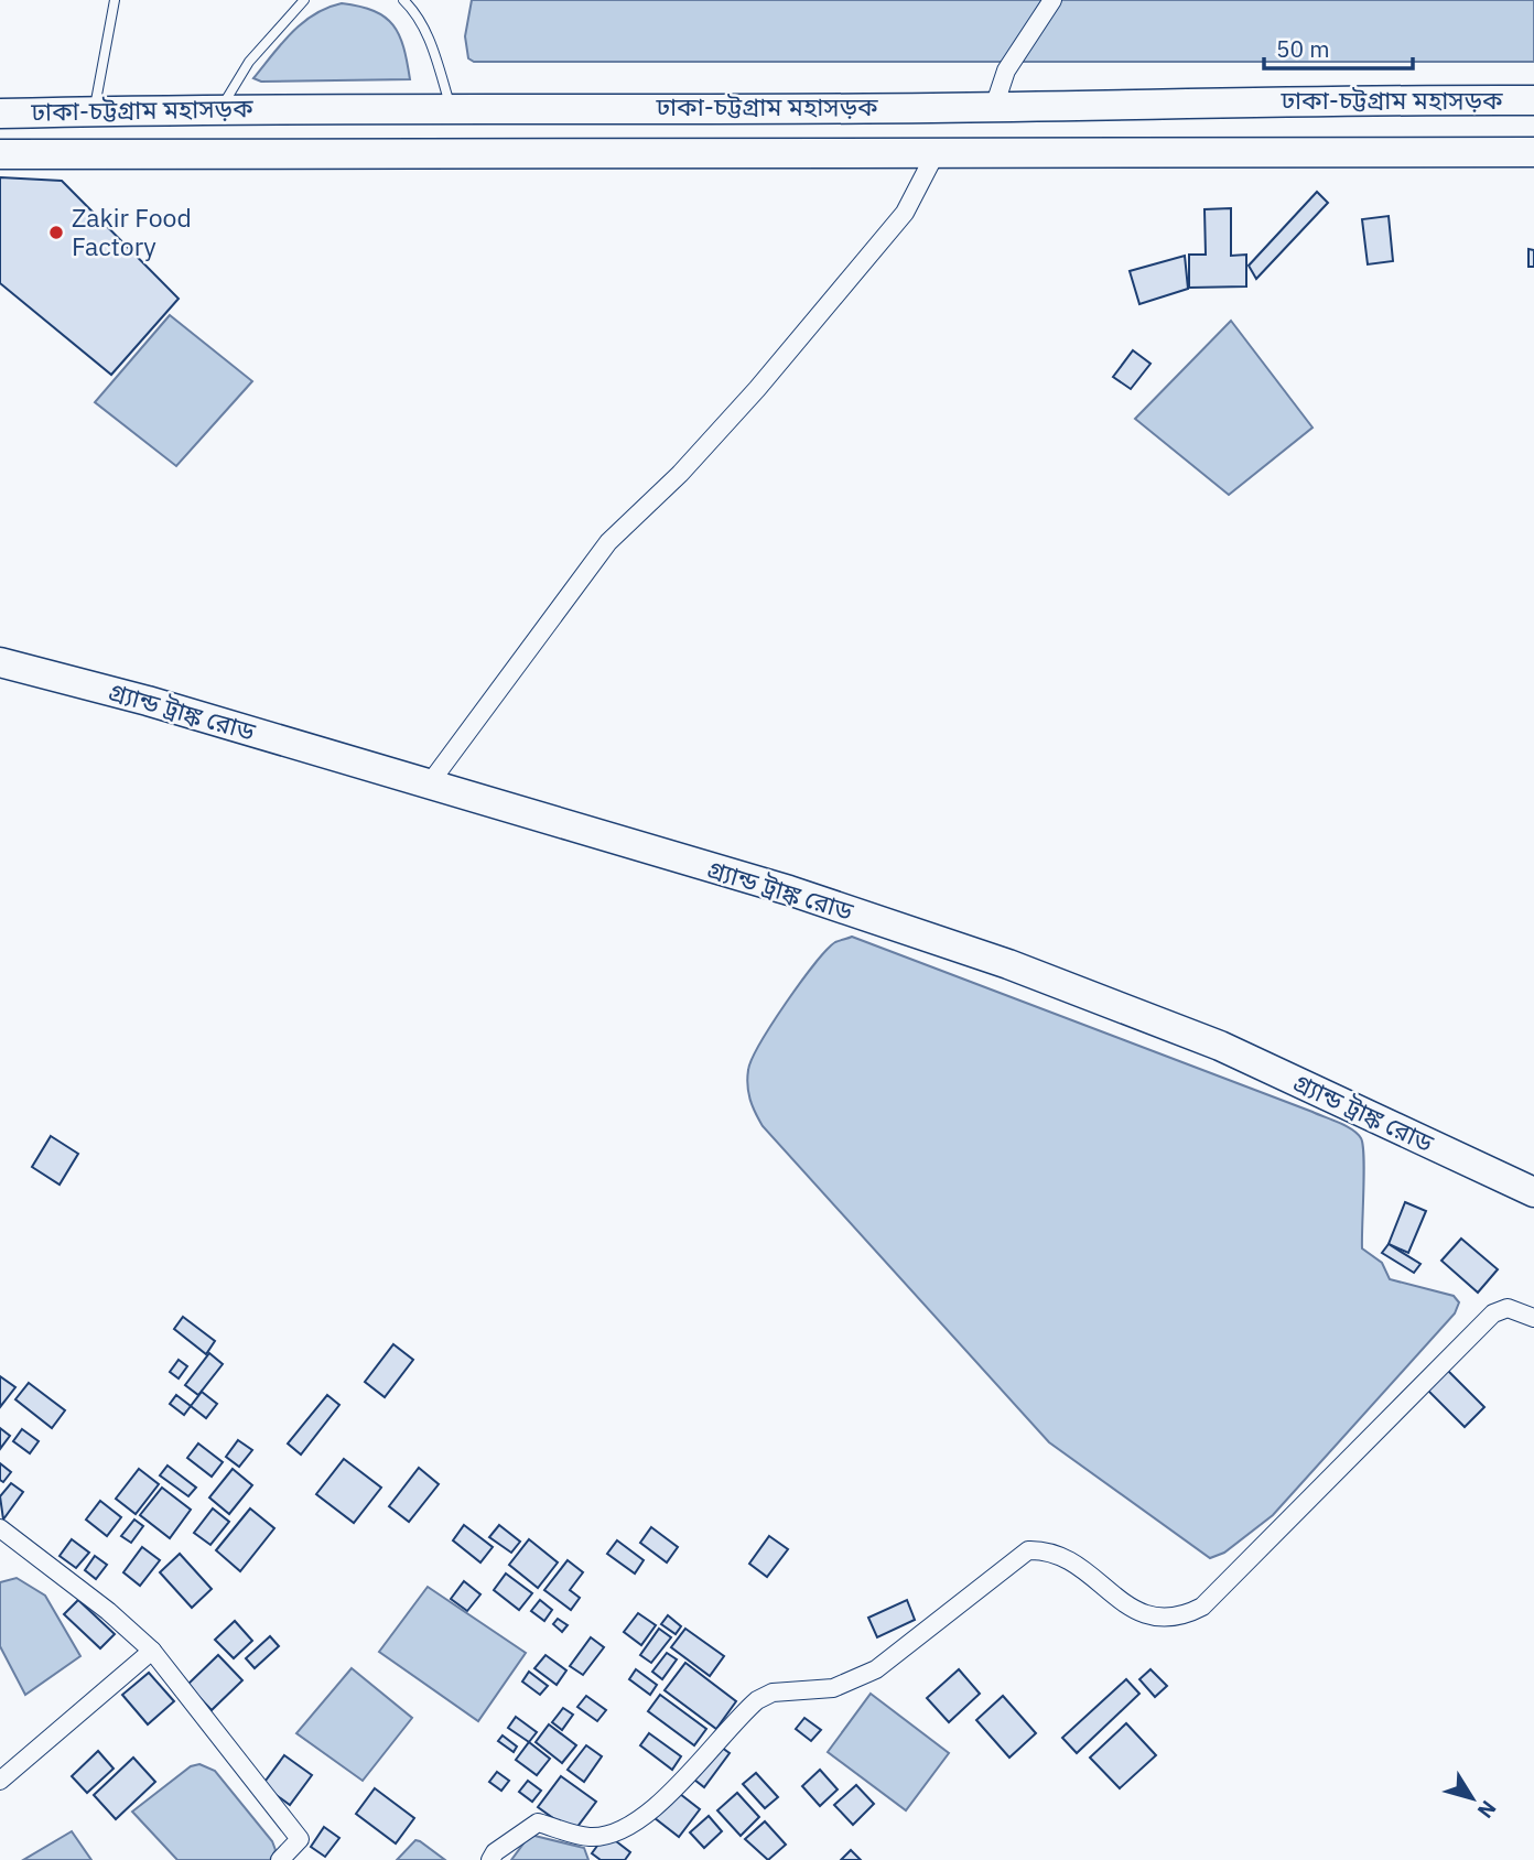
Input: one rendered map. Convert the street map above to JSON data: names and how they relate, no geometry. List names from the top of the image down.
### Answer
{
  "streets": {
    "highway": ["ঢাকা-চট্টগ্রাম মহাসড়ক", "গ্র্যান্ড ট্রাঙ্ক রোড"]
  },
  "places": ["Zakir Food Factory"],
  "scale_bar": "50 m",
  "north": "bottom right"
}
